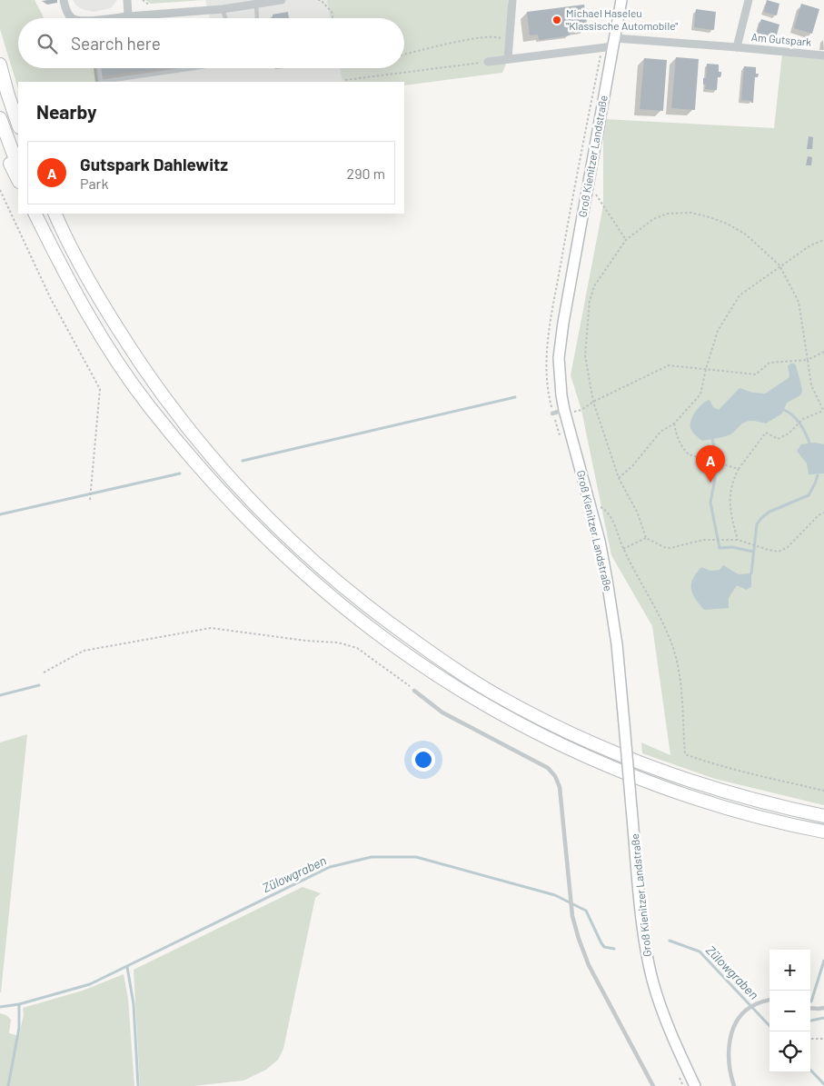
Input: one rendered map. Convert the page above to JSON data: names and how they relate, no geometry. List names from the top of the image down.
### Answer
{
  "streets": {
    "main road": ["Groß Kienitzer Landstraße"],
    "street": ["Am Gutspark"]
  },
  "crossings": [
    ["Am Gutspark", "Groß Kienitzer Landstraße"]
  ],
  "water": ["Zülowgraben"],
  "places": ["Michael Haseleu \"Klassische Automobile\""],
  "page": {
    "search": "Search here",
    "heading": "Nearby",
    "list": [
      {
        "mark": "A",
        "name": "Gutspark Dahlewitz",
        "note": "Park",
        "value": "290 m"
      }
    ],
    "pins": "A",
    "map_buttons": ["+", "−"]
  }
}
